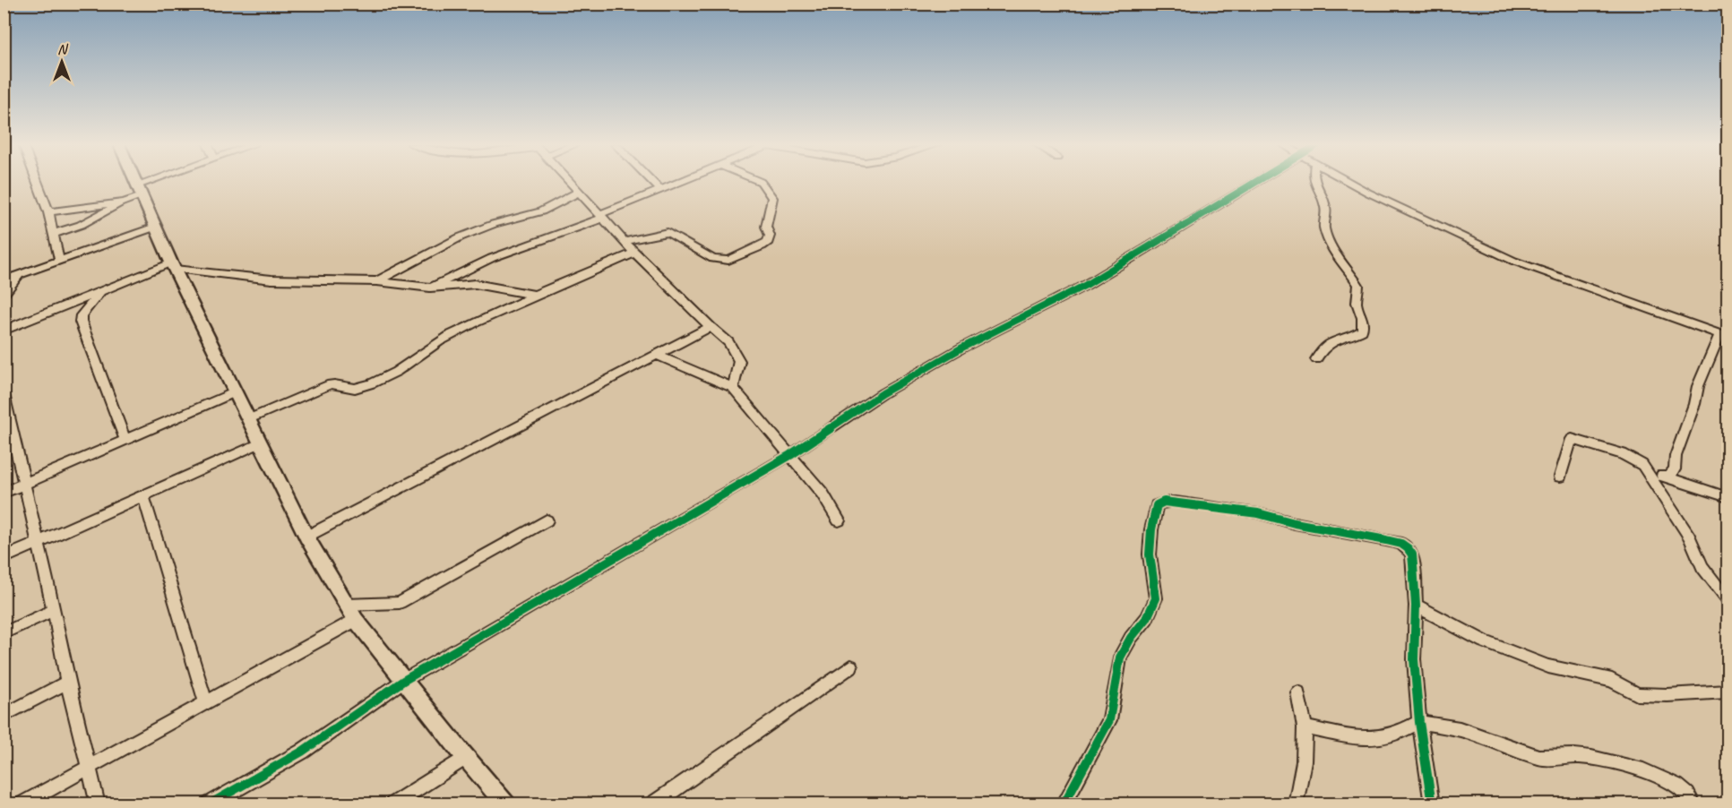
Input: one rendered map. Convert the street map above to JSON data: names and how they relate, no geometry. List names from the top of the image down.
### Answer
{
  "north": "top"
}
